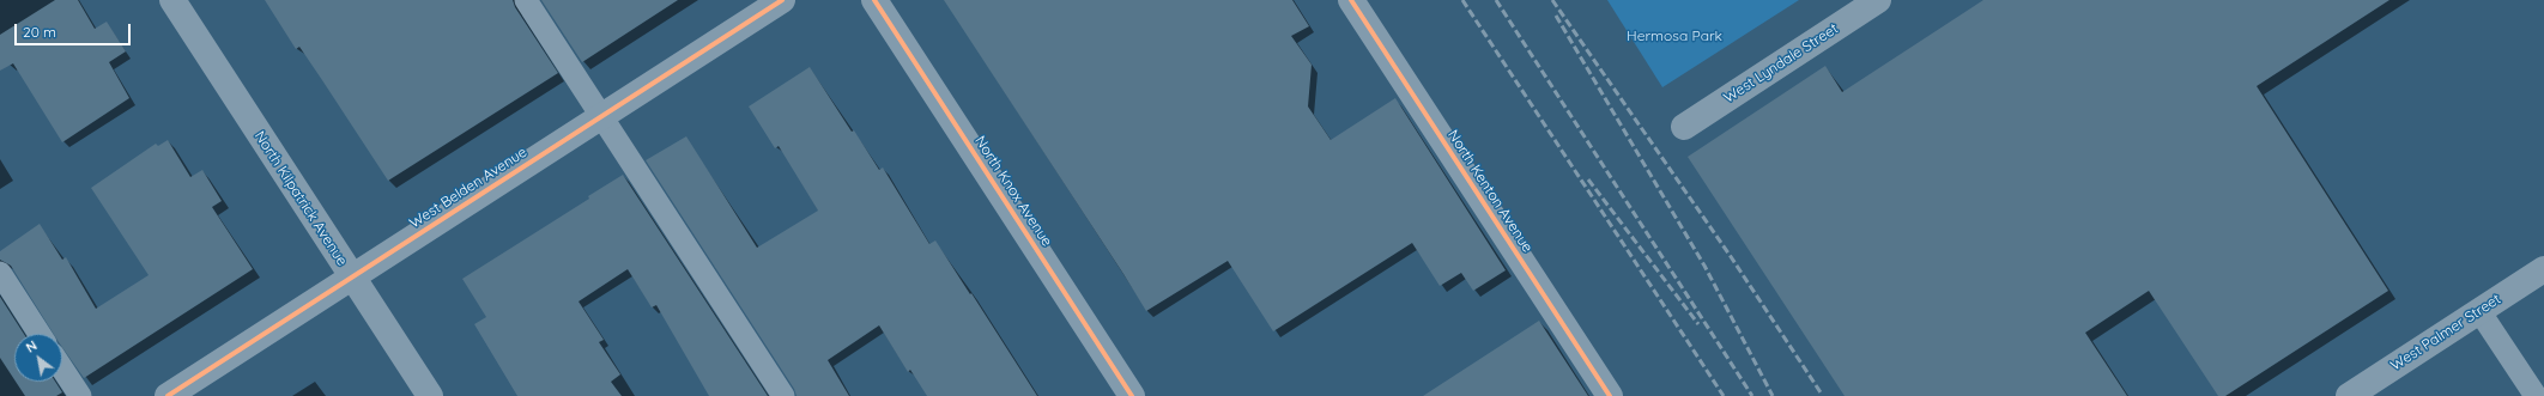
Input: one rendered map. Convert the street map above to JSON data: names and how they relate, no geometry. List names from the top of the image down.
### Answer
{
  "streets": {
    "street": [
      "West Lyndale Street",
      "West Belden Avenue",
      "North Knox Avenue",
      "North Kenton Avenue",
      "North Kilpatrick Avenue",
      "West Palmer Street"
    ]
  },
  "crossings": [
    ["West Belden Avenue", "North Kilpatrick Avenue"]
  ],
  "parks": ["Hermosa Park"],
  "scale_bar": "20 m",
  "north": "top left"
}
